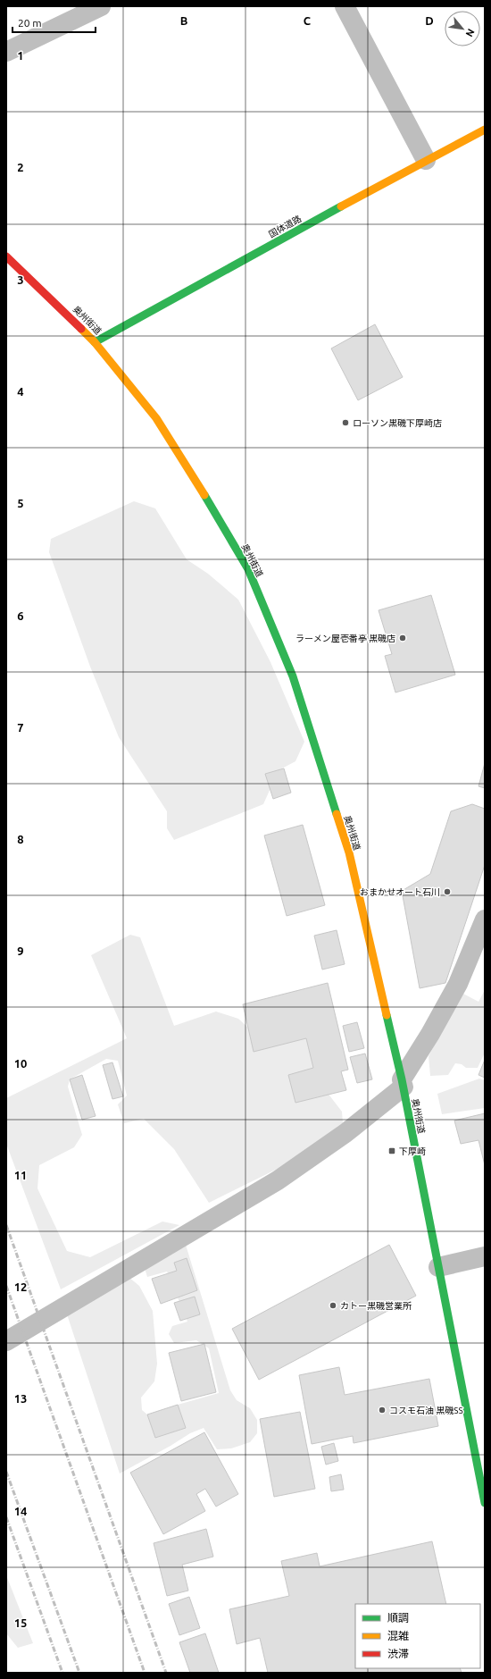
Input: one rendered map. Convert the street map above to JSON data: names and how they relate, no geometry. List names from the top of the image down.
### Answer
{
  "streets": {
    "main road": ["国体道路", "奥州街道"]
  },
  "crossings": [
    ["国体道路", "奥州街道"]
  ],
  "places": {
    "other": [
      "ローソン黒磯下厚崎店",
      "ラーメン屋壱番亭 黒磯店",
      "おまかせオート石川",
      "カトー黒磯営業所",
      "コスモ石油 黒磯SS"
    ],
    "transit": ["下厚崎"]
  },
  "legend": ["順調", "混雑", "渋滞"],
  "scale_bar": "20 m",
  "north": "bottom right",
  "grid": {
    "columns": ["B", "C", "D"],
    "rows": [
      "1",
      "2",
      "3",
      "4",
      "5",
      "6",
      "7",
      "8",
      "9",
      "10",
      "11",
      "12",
      "13",
      "14",
      "15"
    ]
  }
}
